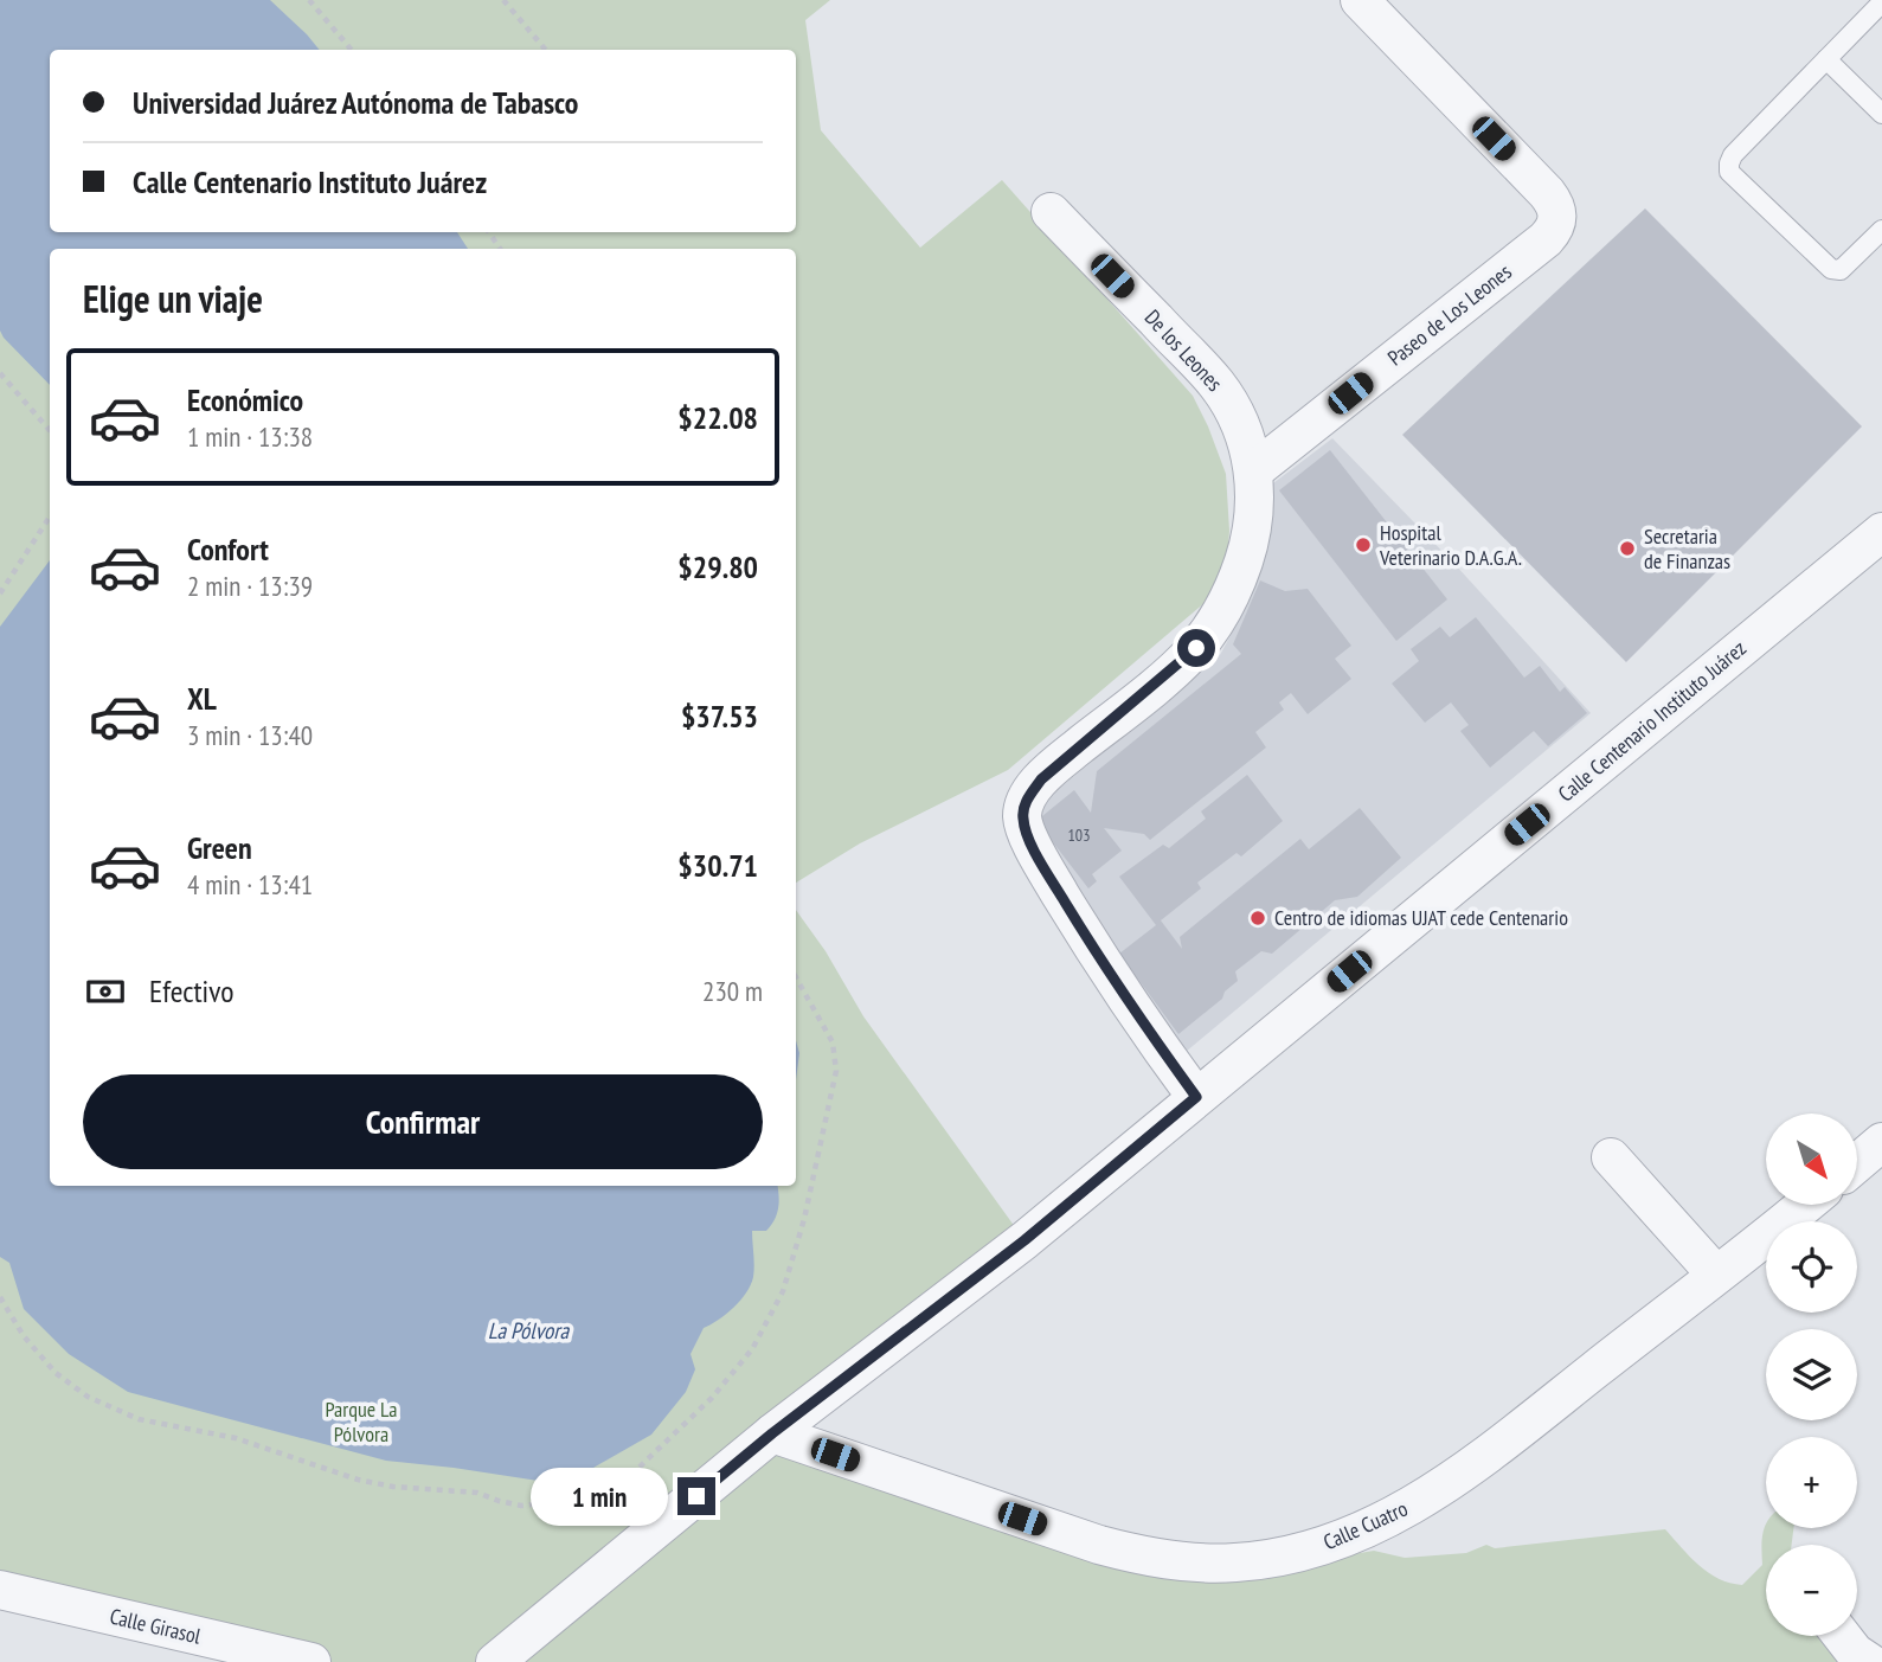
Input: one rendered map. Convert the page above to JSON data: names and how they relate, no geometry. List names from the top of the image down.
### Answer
{
  "streets": {
    "street": [
      "Paseo de Los Leones",
      "De los Leones",
      "Calle Centenario Instituto Juárez",
      "Calle Cuatro",
      "Calle Girasol"
    ]
  },
  "crossings": [
    ["Paseo de Los Leones", "De los Leones"],
    ["Calle Centenario Instituto Juárez", "Calle Cuatro"]
  ],
  "water": ["La Pólvora"],
  "parks": ["Parque La Pólvora"],
  "places": ["Hospital Veterinario D.A.G.A.", "Secretaria de Finanzas", "Centro de idiomas UJAT cede Centenario"],
  "house_numbers": ["103"],
  "north": "bottom right",
  "page": {
    "banner": ["Universidad Juárez Autónoma de Tabasco", "Calle Centenario Instituto Juárez"],
    "heading": "Elige un viaje",
    "list": [
      {
        "name": "Económico",
        "note": "1 min · 13:38",
        "value": "$22.08"
      },
      {
        "name": "Confort",
        "note": "2 min · 13:39",
        "value": "$29.80"
      },
      {
        "name": "XL",
        "note": "3 min · 13:40",
        "value": "$37.53"
      },
      {
        "name": "Green",
        "note": "4 min · 13:41",
        "value": "$30.71"
      }
    ],
    "pay": ["Efectivo", "230 m"],
    "buttons": "Confirmar",
    "map_buttons": ["+", "−"],
    "bubble": "1 min"
  }
}
